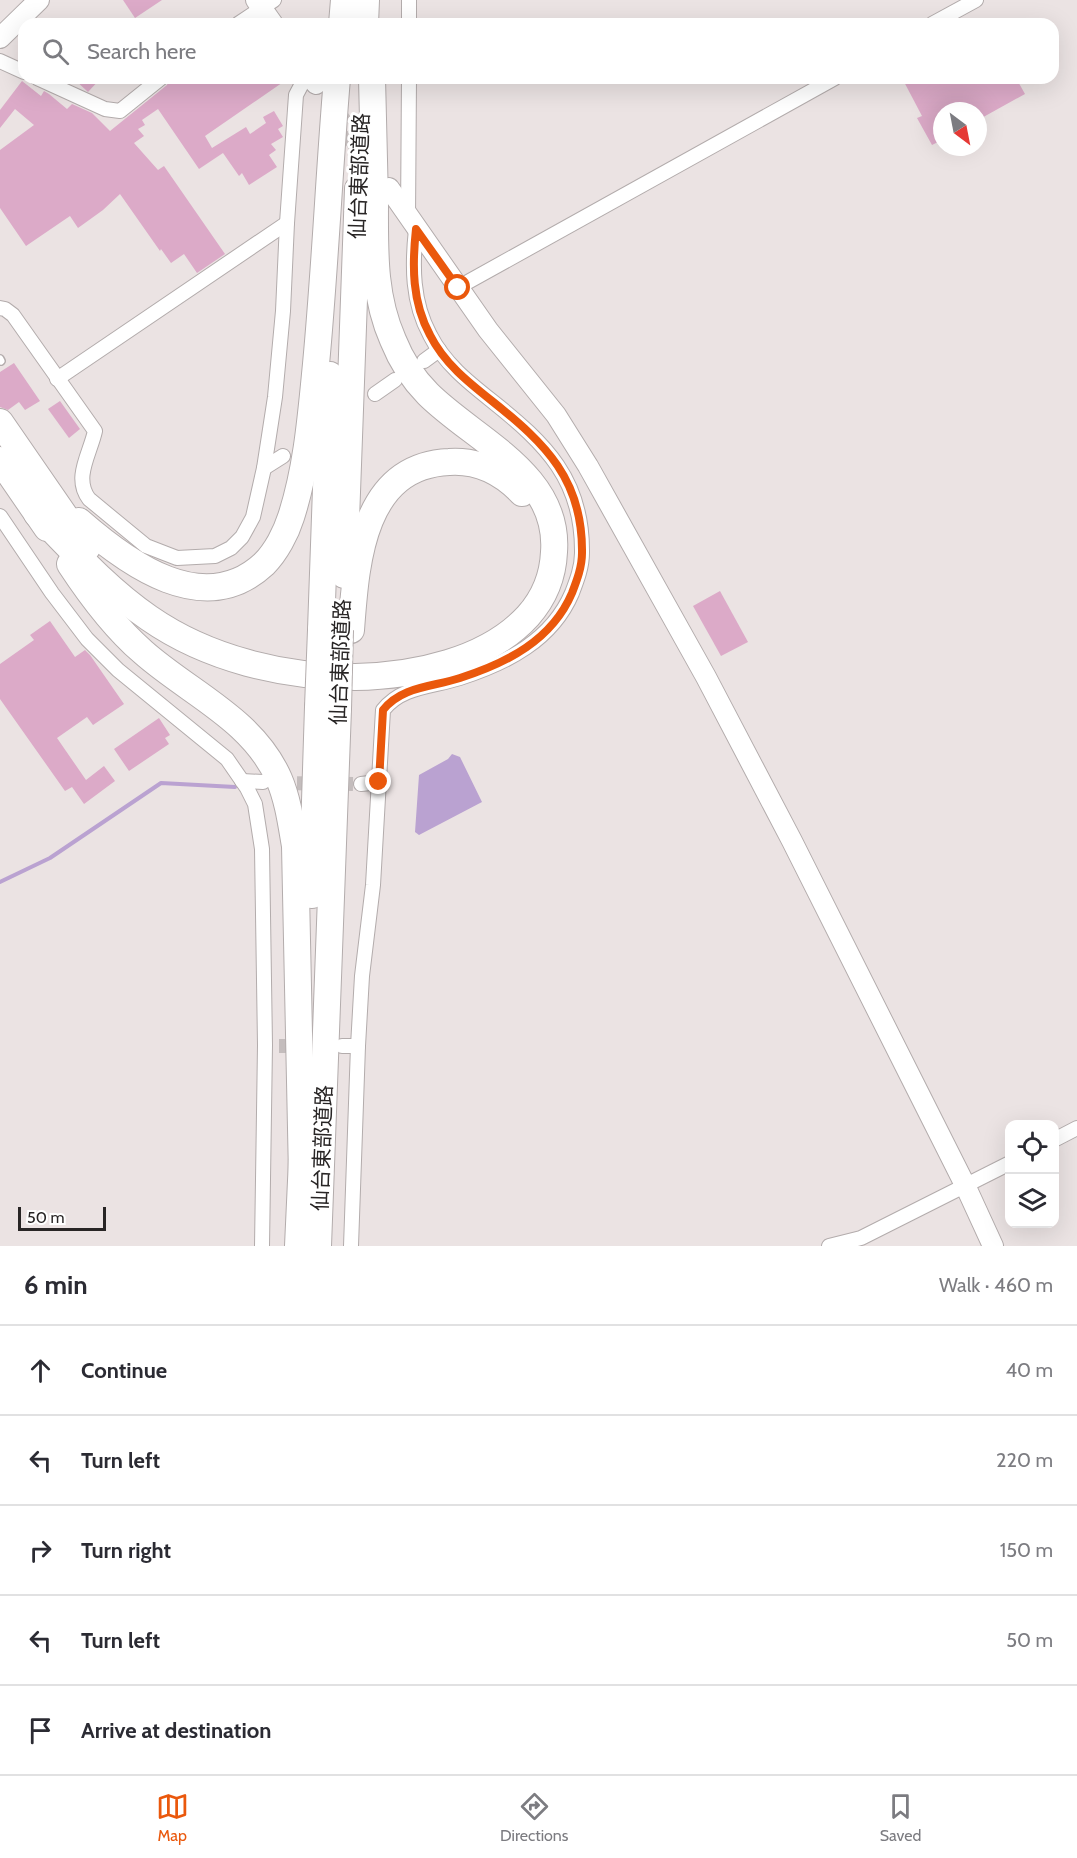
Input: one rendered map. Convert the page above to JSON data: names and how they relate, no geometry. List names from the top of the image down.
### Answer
{
  "streets": {
    "highway": ["仙台東部道路"]
  },
  "scale_bar": "50 m",
  "north": "bottom right",
  "page": {
    "search": "Search here",
    "scale": "50 m",
    "heading": ["6 min", "Walk · 460 m"],
    "list": [
      ["Continue", "40 m"],
      ["Turn left", "220 m"],
      ["Turn right", "150 m"],
      ["Turn left", "50 m"],
      "Arrive at destination"
    ],
    "nav": ["Map", "Directions", "Saved"]
  }
}
